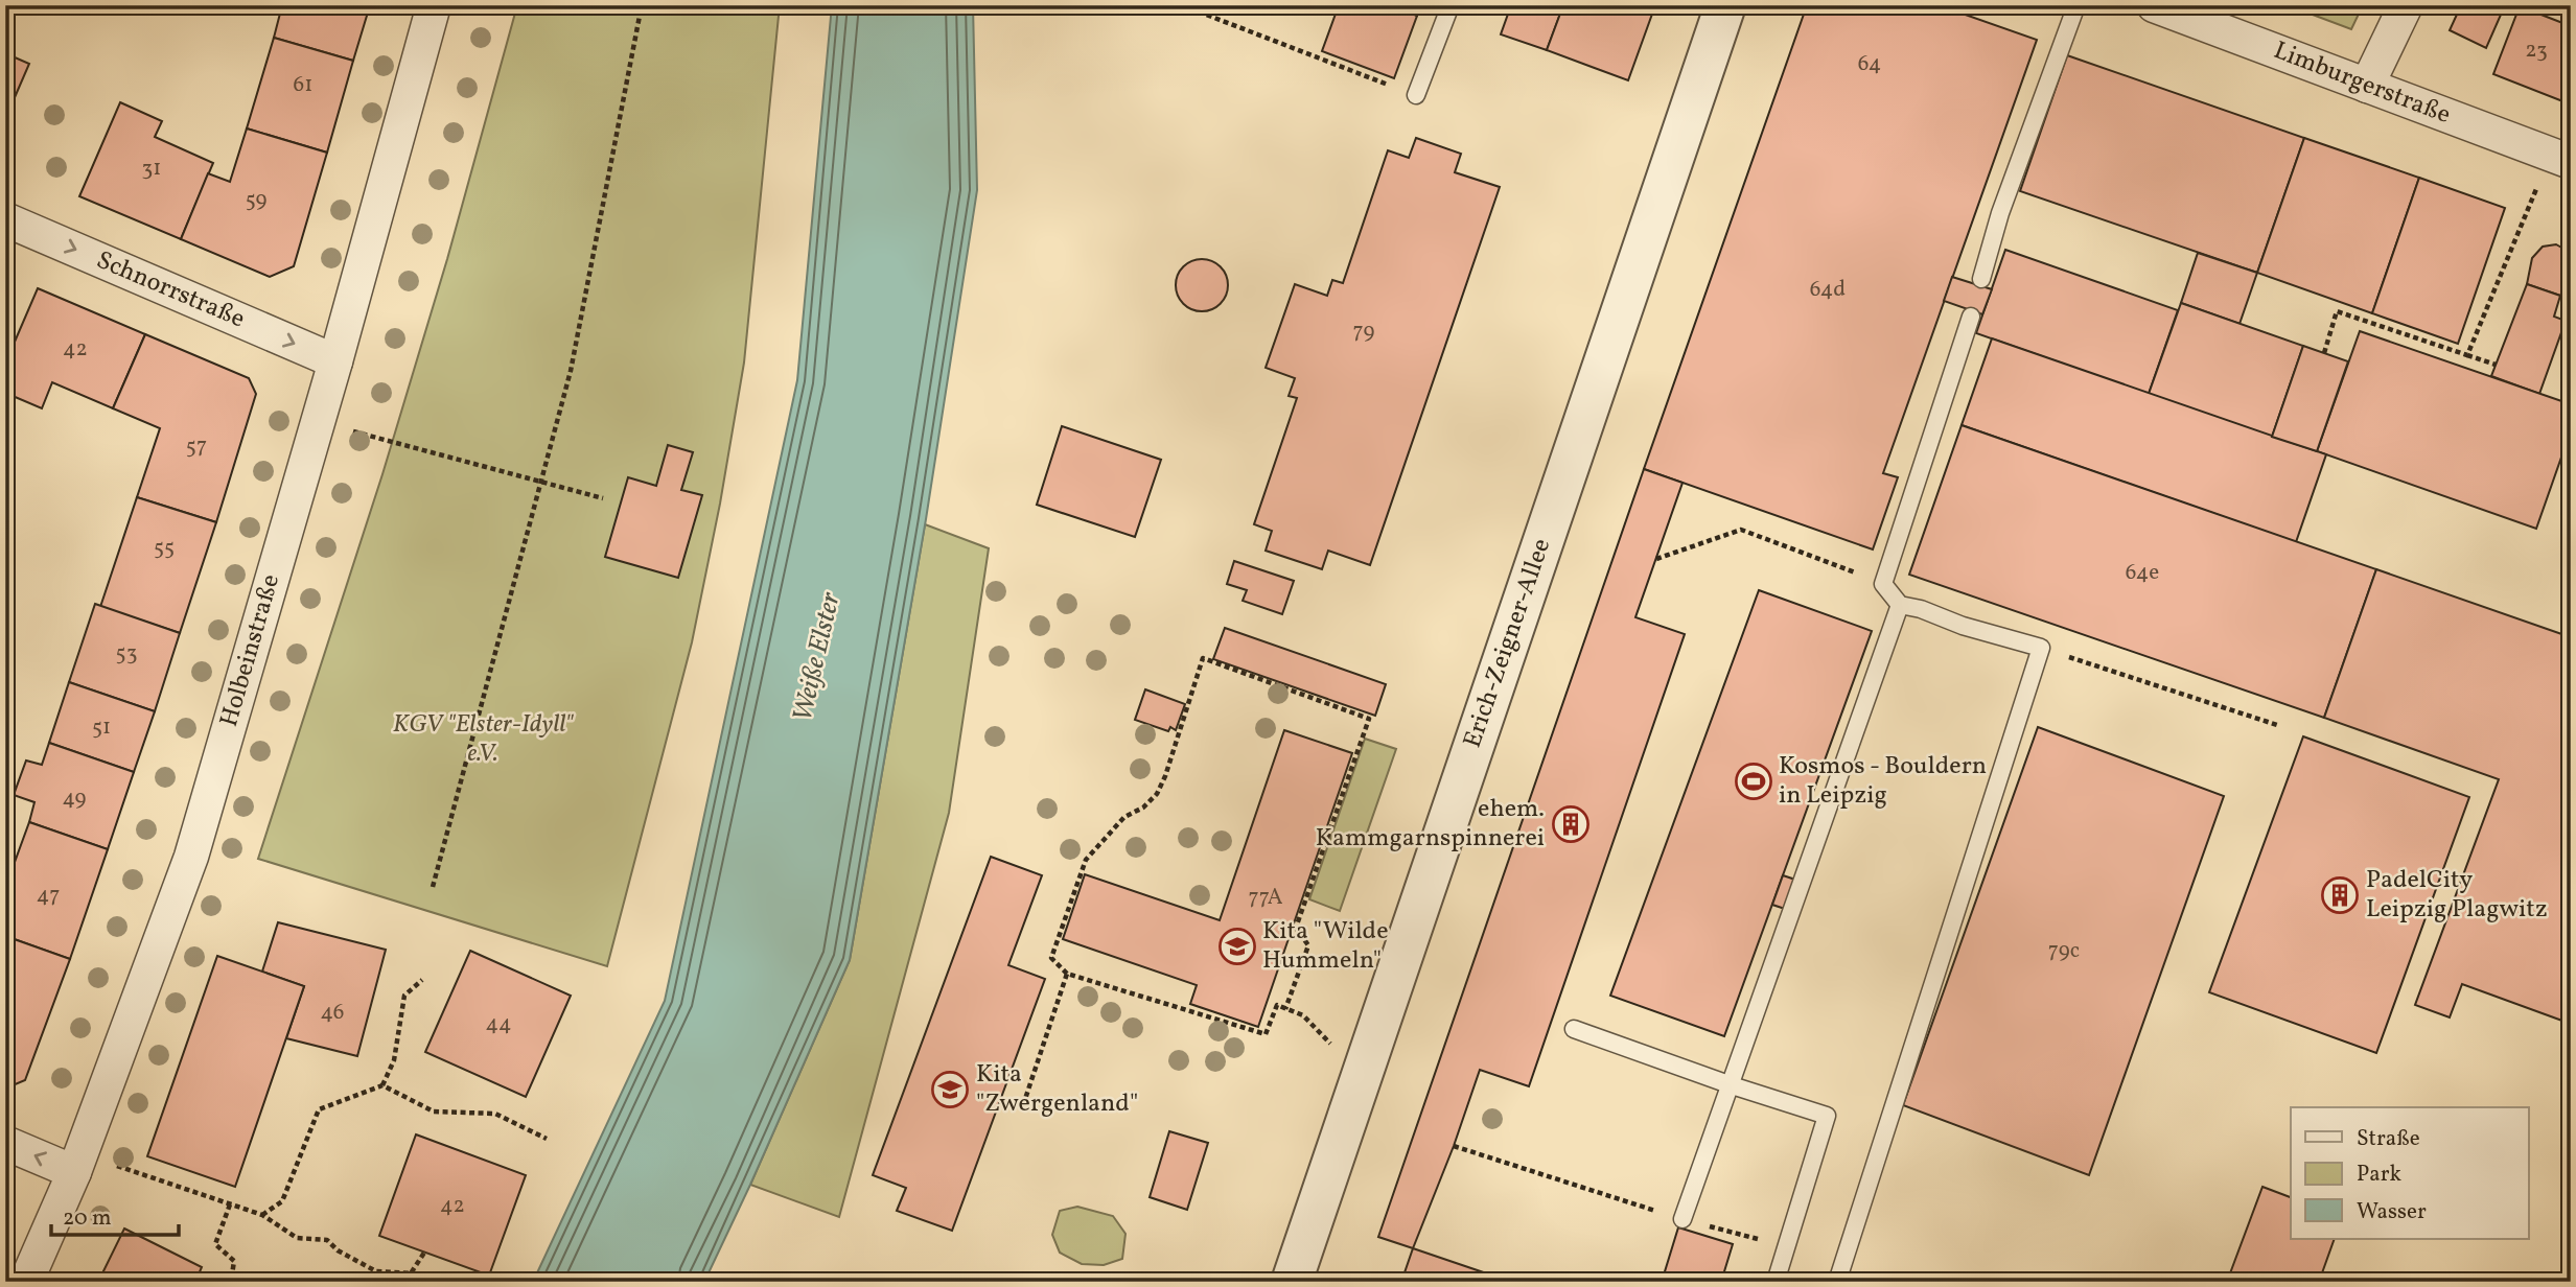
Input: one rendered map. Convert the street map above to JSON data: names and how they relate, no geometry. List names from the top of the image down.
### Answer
{
  "streets": {
    "street": [
      "Limburgerstraße",
      "Schnorrstraße",
      "Erich-Zeigner-Allee",
      "Holbeinstraße"
    ]
  },
  "crossings": [
    ["Schnorrstraße", "Holbeinstraße"]
  ],
  "one_way": ["Schnorrstraße"],
  "water": ["Weiße Elster"],
  "parks": ["KGV \"Elster-Idyll\" e.V."],
  "places": {
    "sports": ["Kosmos - Bouldern in Leipzig"],
    "building": ["ehem. Kammgarnspinnerei", "PadelCity Leipzig Plagwitz"],
    "school or university": ["Kita \"Wilde Hummeln\"", "Kita \"Zwergenland\""]
  },
  "house_numbers": [
    "23",
    "64",
    "61",
    "31",
    "59",
    "64d",
    "79",
    "42",
    "57",
    "55",
    "64e",
    "53",
    "51",
    "49",
    "47",
    "77A",
    "79c",
    "46",
    "44",
    "42"
  ],
  "legend": ["Straße", "Park", "Wasser"],
  "scale_bar": "20 m"
}
